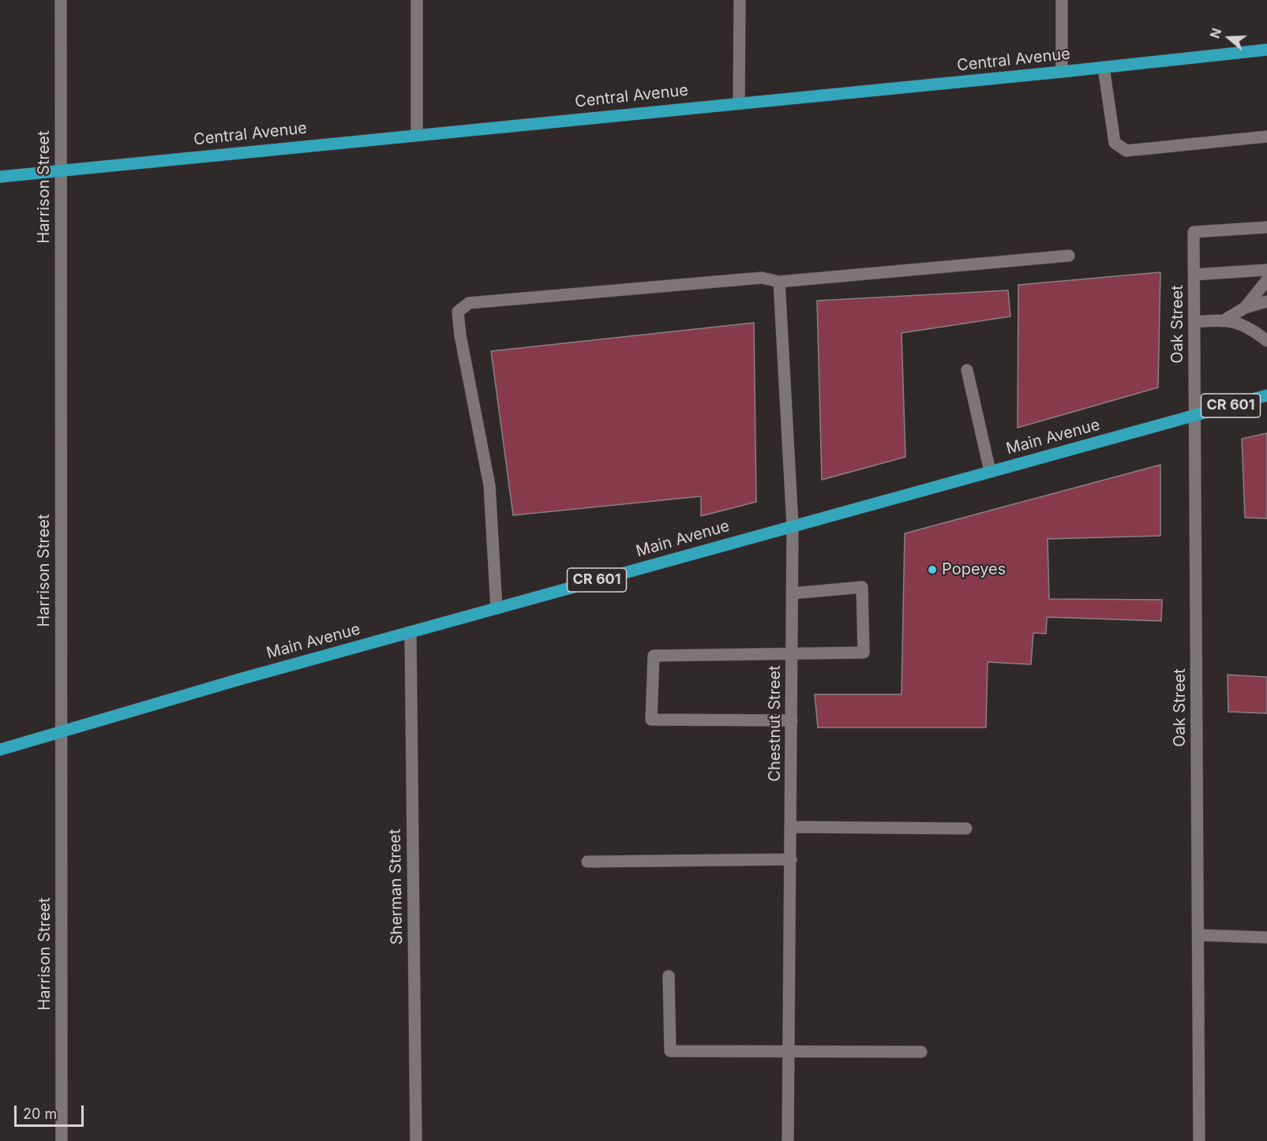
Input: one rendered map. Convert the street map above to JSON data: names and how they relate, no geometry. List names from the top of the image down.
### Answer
{
  "streets": {
    "main road": ["Central Avenue", "CR 601", "Main Avenue"],
    "street": [
      "Harrison Street",
      "Oak Street",
      "Chestnut Street",
      "Sherman Street"
    ]
  },
  "crossings": [
    ["Central Avenue", "Harrison Street"],
    ["Harrison Street", "Main Avenue"],
    ["Oak Street", "Main Avenue"],
    ["Main Avenue", "Chestnut Street"],
    ["Main Avenue", "Sherman Street"]
  ],
  "places": ["Popeyes"],
  "scale_bar": "20 m",
  "north": "left"
}
